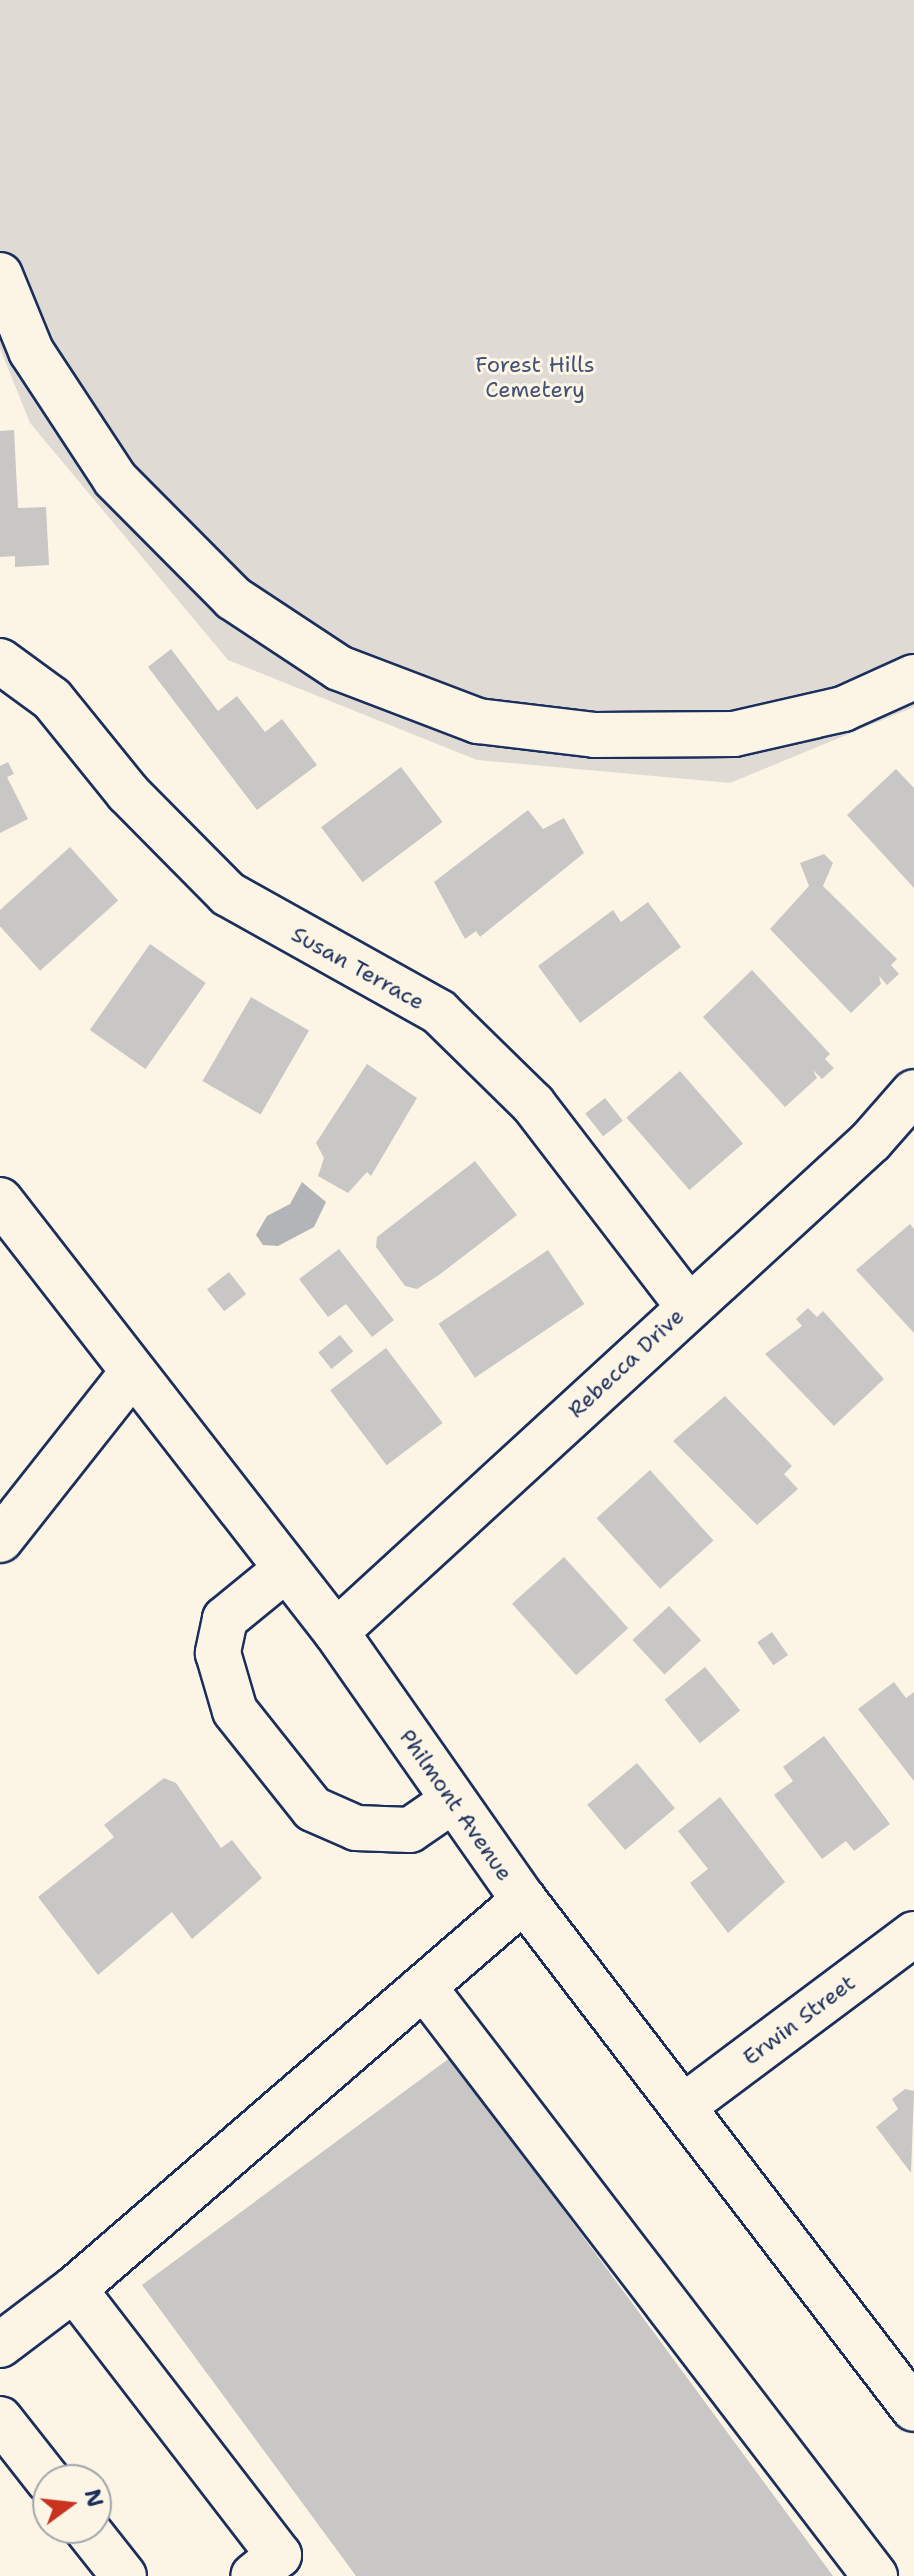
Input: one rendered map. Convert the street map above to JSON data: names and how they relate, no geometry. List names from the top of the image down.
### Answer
{
  "streets": {
    "street": [
      "Susan Terrace",
      "Rebecca Drive",
      "Philmont Avenue",
      "Erwin Street"
    ]
  },
  "crossings": [
    ["Susan Terrace", "Rebecca Drive"],
    ["Rebecca Drive", "Philmont Avenue"],
    ["Philmont Avenue", "Erwin Street"]
  ],
  "parks": ["Forest Hills Cemetery"],
  "north": "right"
}
